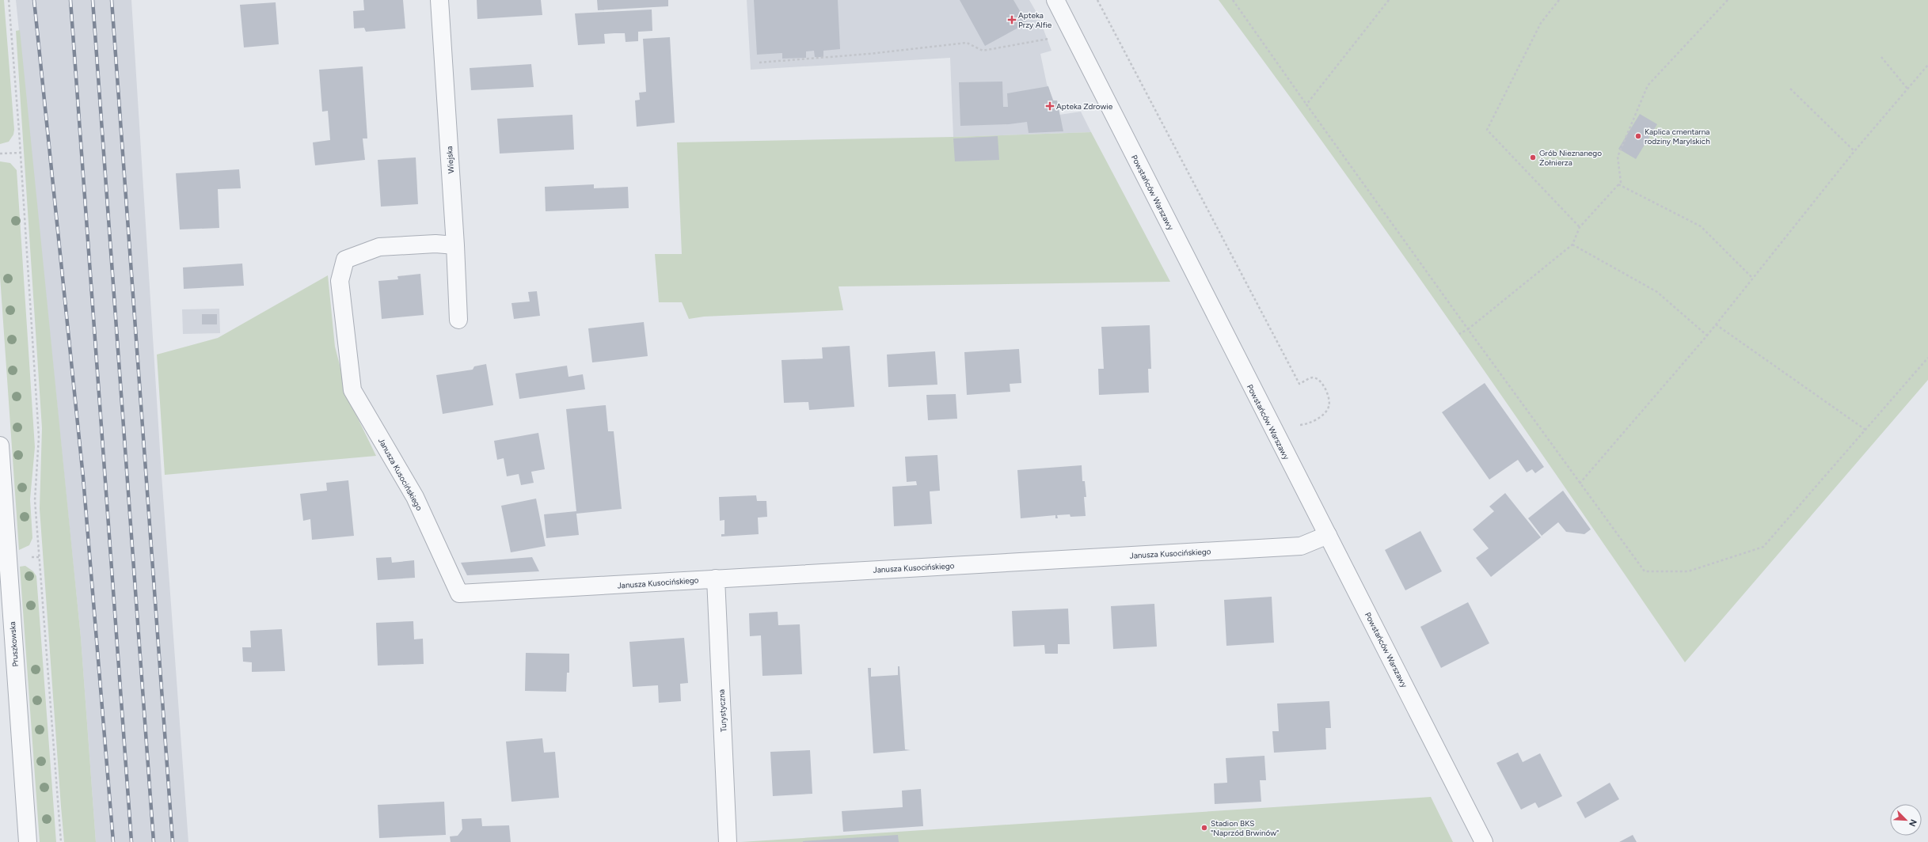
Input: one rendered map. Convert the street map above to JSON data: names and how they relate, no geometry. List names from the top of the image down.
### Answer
{
  "streets": {
    "street": [
      "Wiejska",
      "Powstańców Warszawy",
      "Janusza Kusocińskiego",
      "Pruszkowska",
      "Turystyczna"
    ]
  },
  "crossings": [
    ["Wiejska", "Janusza Kusocińskiego"],
    ["Powstańców Warszawy", "Janusza Kusocińskiego"],
    ["Janusza Kusocińskiego", "Turystyczna"]
  ],
  "places": {
    "health": ["Apteka Przy Alfie", "Apteka Zdrowie"],
    "other": ["Kaplica cmentarna rodziny Marylskich", "Grób Nieznanego Żołnierza", "Stadion BKS \"Naprzód Brwinów\""]
  },
  "north": "bottom right"
}
